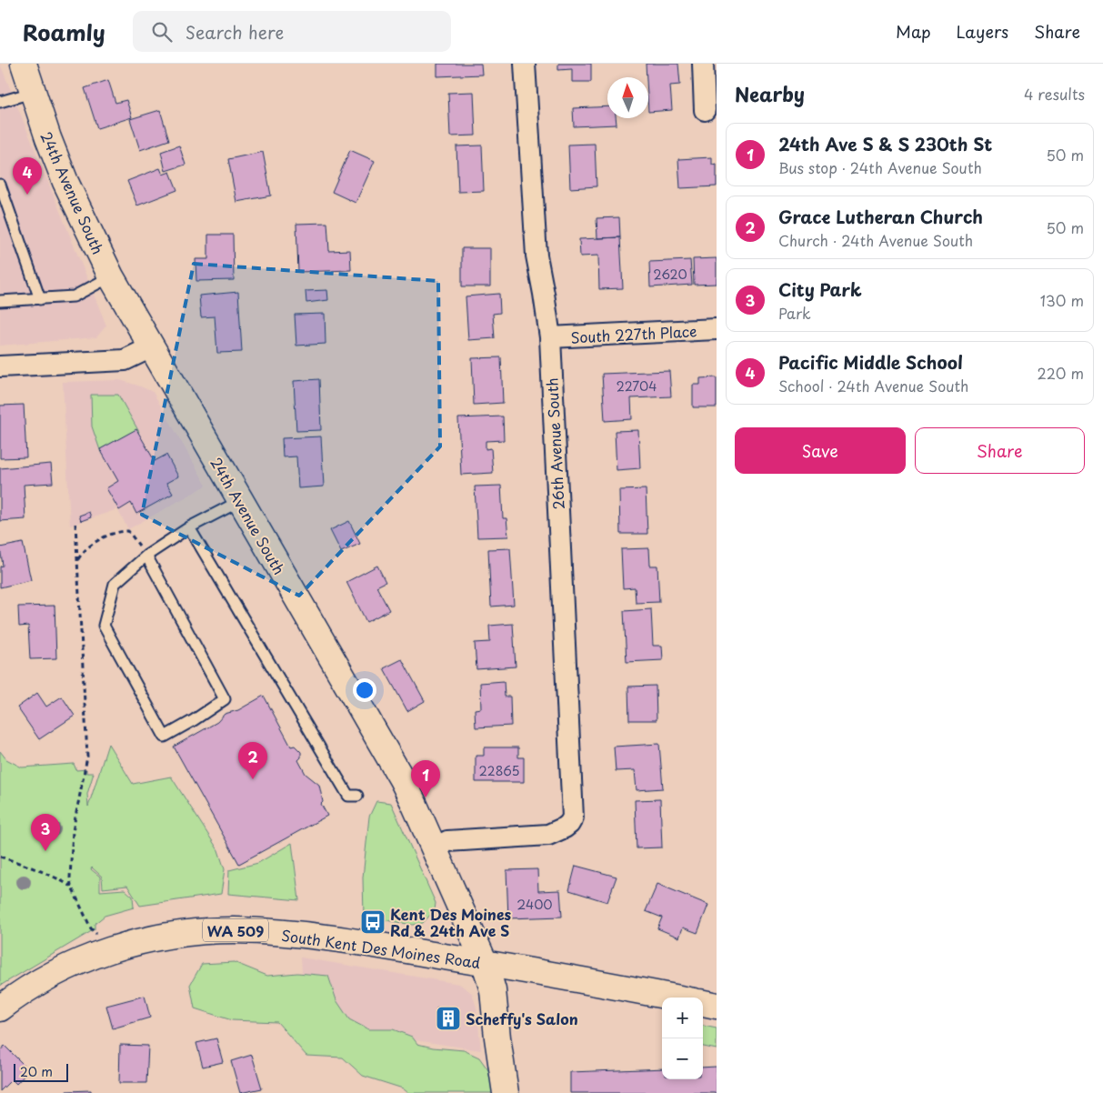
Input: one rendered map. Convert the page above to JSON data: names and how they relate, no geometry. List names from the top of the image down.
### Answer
{
  "streets": {
    "street": [
      "24th Avenue South",
      "South 227th Place",
      "26th Avenue South",
      "WA 509",
      "South Kent Des Moines Road"
    ]
  },
  "crossings": [
    ["24th Avenue South", "26th Avenue South"],
    ["24th Avenue South", "South Kent Des Moines Road"],
    ["South 227th Place", "26th Avenue South"]
  ],
  "places": {
    "bus stop": ["Kent Des Moines Rd & 24th Ave S"],
    "building": ["Scheffy's Salon"]
  },
  "house_numbers": [
    "2620",
    "22704",
    "22865",
    "2400"
  ],
  "scale_bar": "20 m",
  "north": "top",
  "page": {
    "header": "Roamly",
    "search": "Search here",
    "nav": ["Map", "Layers", "Share"],
    "heading": ["Nearby", "4 results"],
    "list": [
      {
        "mark": "1",
        "name": "24th Ave S & S 230th St",
        "note": "Bus stop · 24th Avenue South",
        "value": "50 m"
      },
      {
        "mark": "2",
        "name": "Grace Lutheran Church",
        "note": "Church · 24th Avenue South",
        "value": "50 m"
      },
      {
        "mark": "3",
        "name": "City Park",
        "note": "Park",
        "value": "130 m"
      },
      {
        "mark": "4",
        "name": "Pacific Middle School",
        "note": "School · 24th Avenue South",
        "value": "220 m"
      }
    ],
    "pins": [
      "4",
      "2",
      "1",
      "3"
    ],
    "buttons": ["Save", "Share"],
    "map_buttons": ["+", "−"],
    "scale": "20 m"
  }
}
